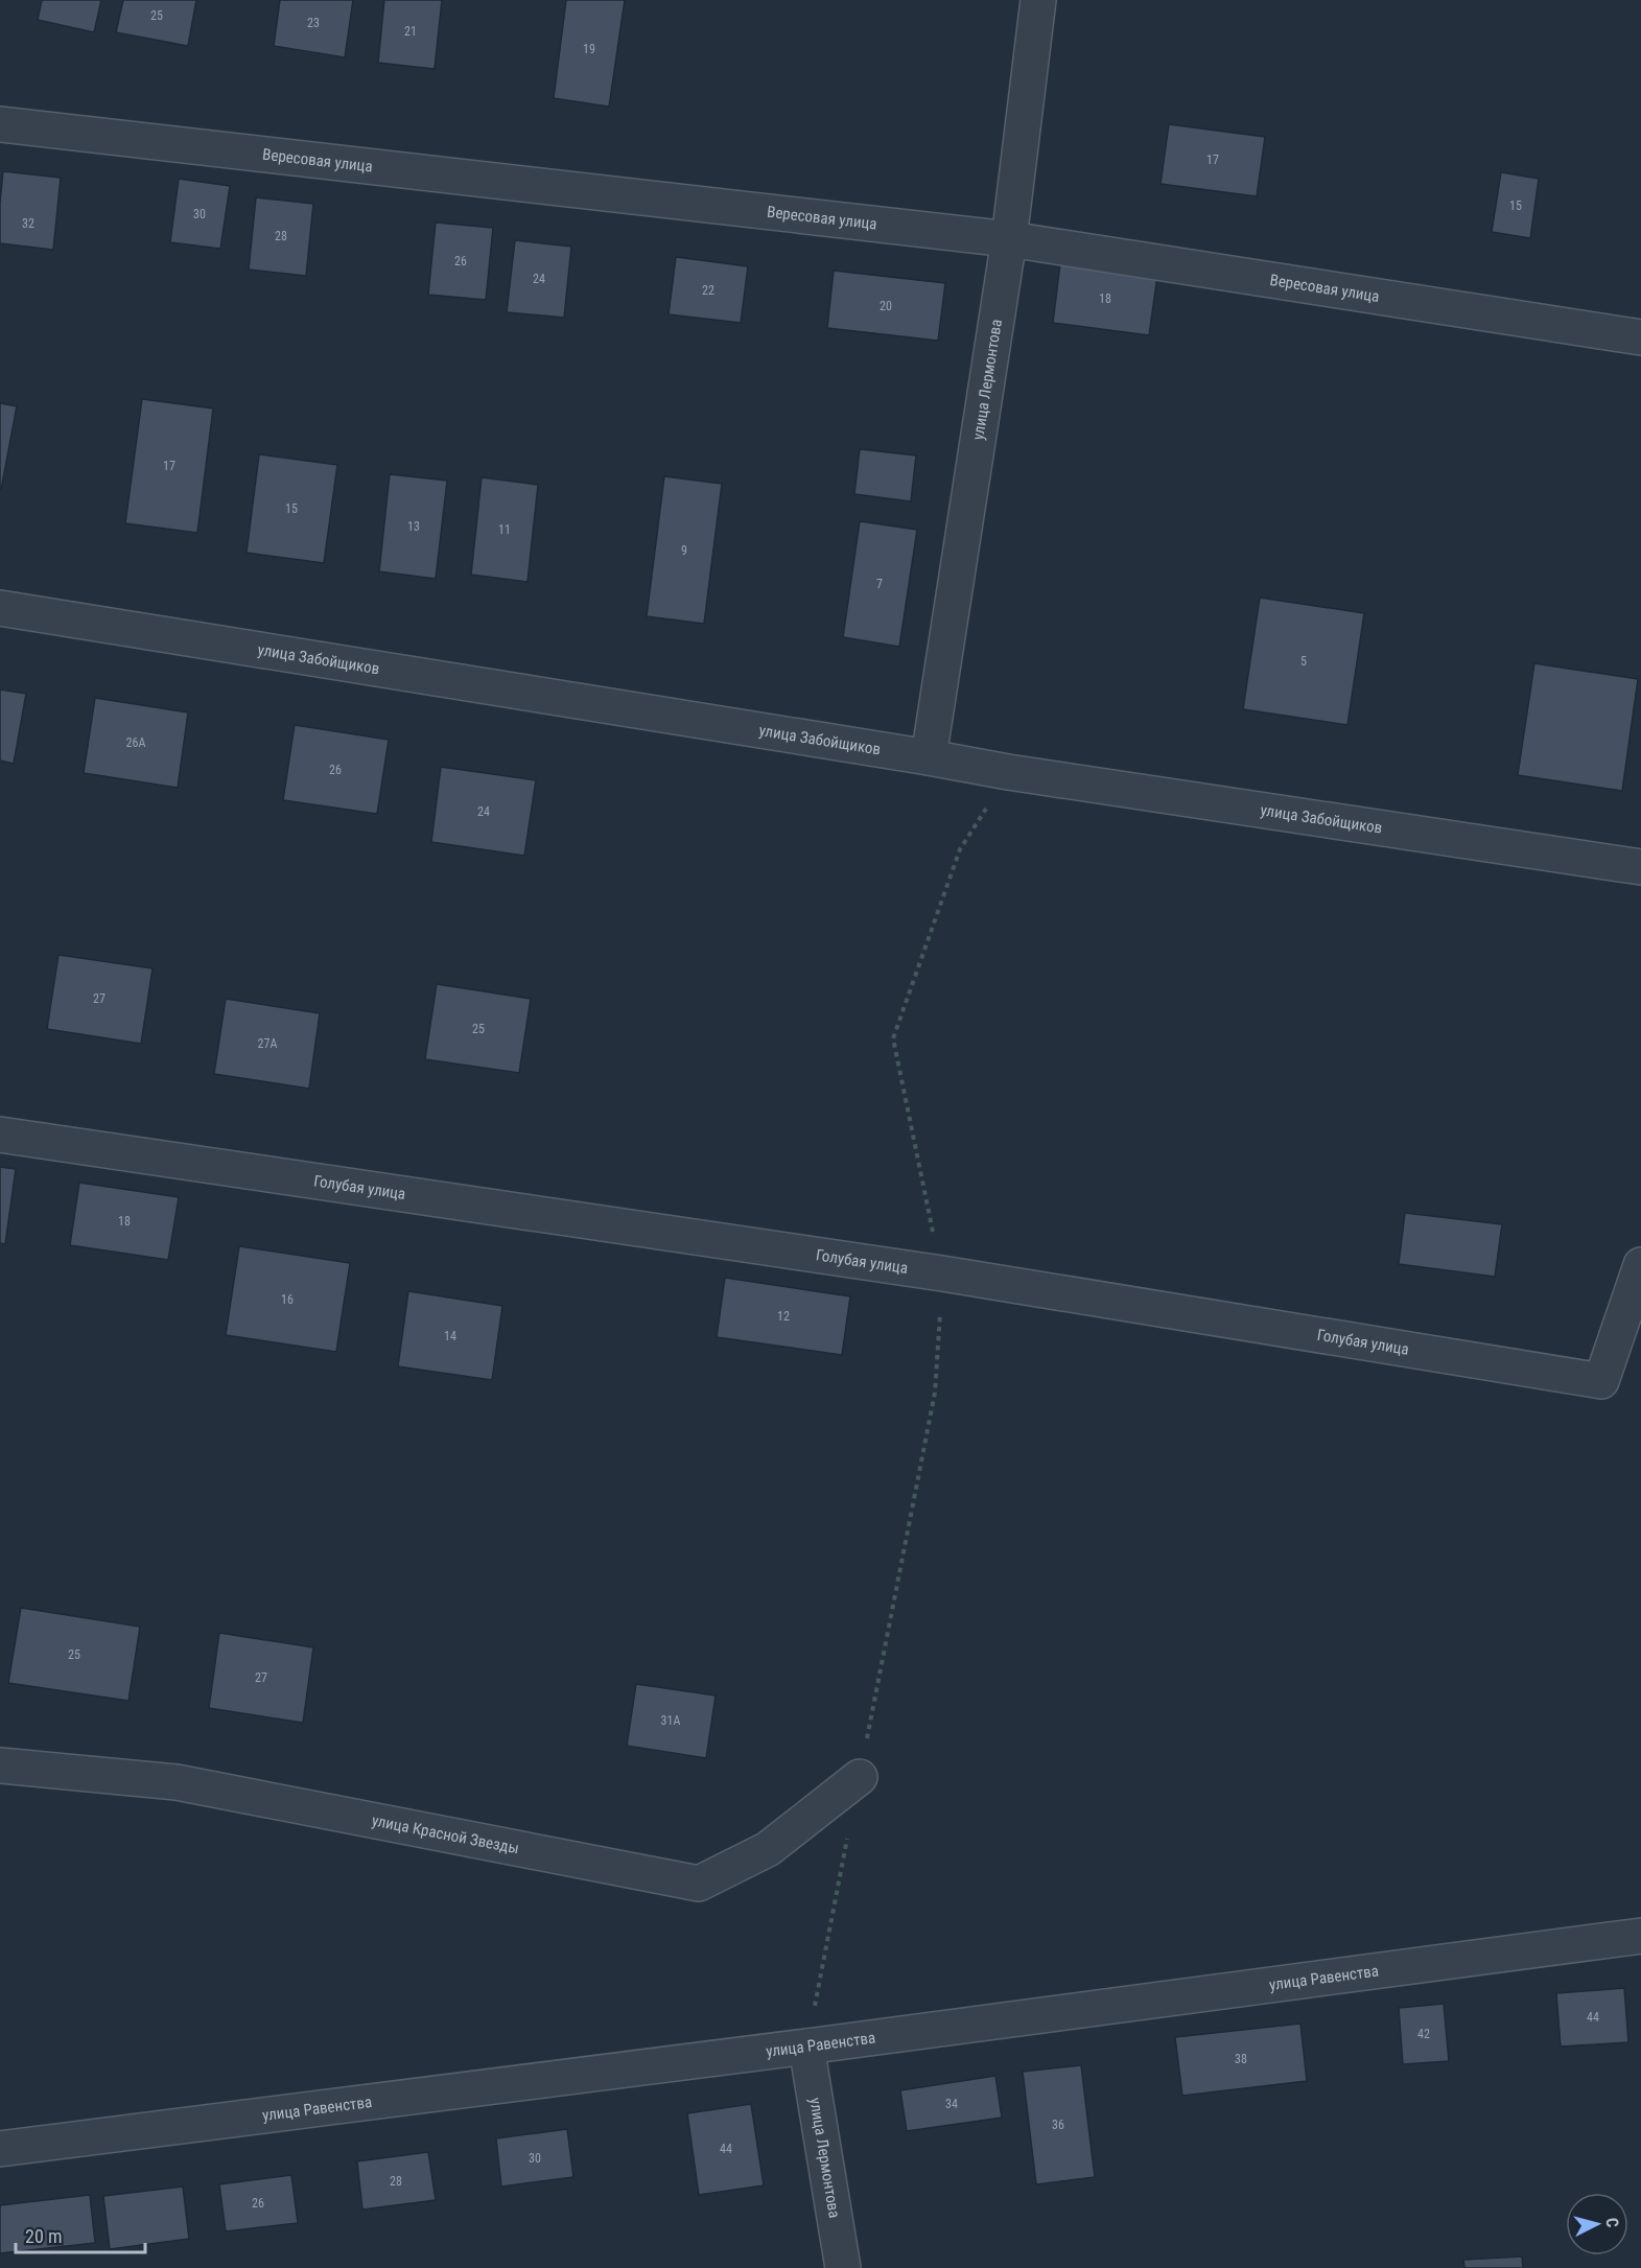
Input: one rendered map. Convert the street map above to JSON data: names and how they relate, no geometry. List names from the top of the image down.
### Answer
{
  "streets": {
    "street": [
      "Вересовая улица",
      "улица Лермонтова",
      "улица Забойщиков",
      "Голубая улица",
      "улица Красной Звезды",
      "улица Равенства"
    ]
  },
  "crossings": [
    ["Вересовая улица", "улица Лермонтова"],
    ["улица Лермонтова", "улица Забойщиков"],
    ["улица Лермонтова", "улица Равенства"]
  ],
  "house_numbers": [
    "25",
    "23",
    "21",
    "19",
    "17",
    "15",
    "30",
    "32",
    "28",
    "26",
    "24",
    "22",
    "18",
    "20",
    "17",
    "15",
    "13",
    "11",
    "9",
    "7",
    "5",
    "26А",
    "26",
    "24",
    "27",
    "25",
    "27А",
    "18",
    "16",
    "12",
    "14",
    "25",
    "27",
    "31А",
    "44",
    "42",
    "38",
    "34",
    "36",
    "44",
    "30",
    "28",
    "26"
  ],
  "scale_bar": "20 m",
  "north": "right"
}
